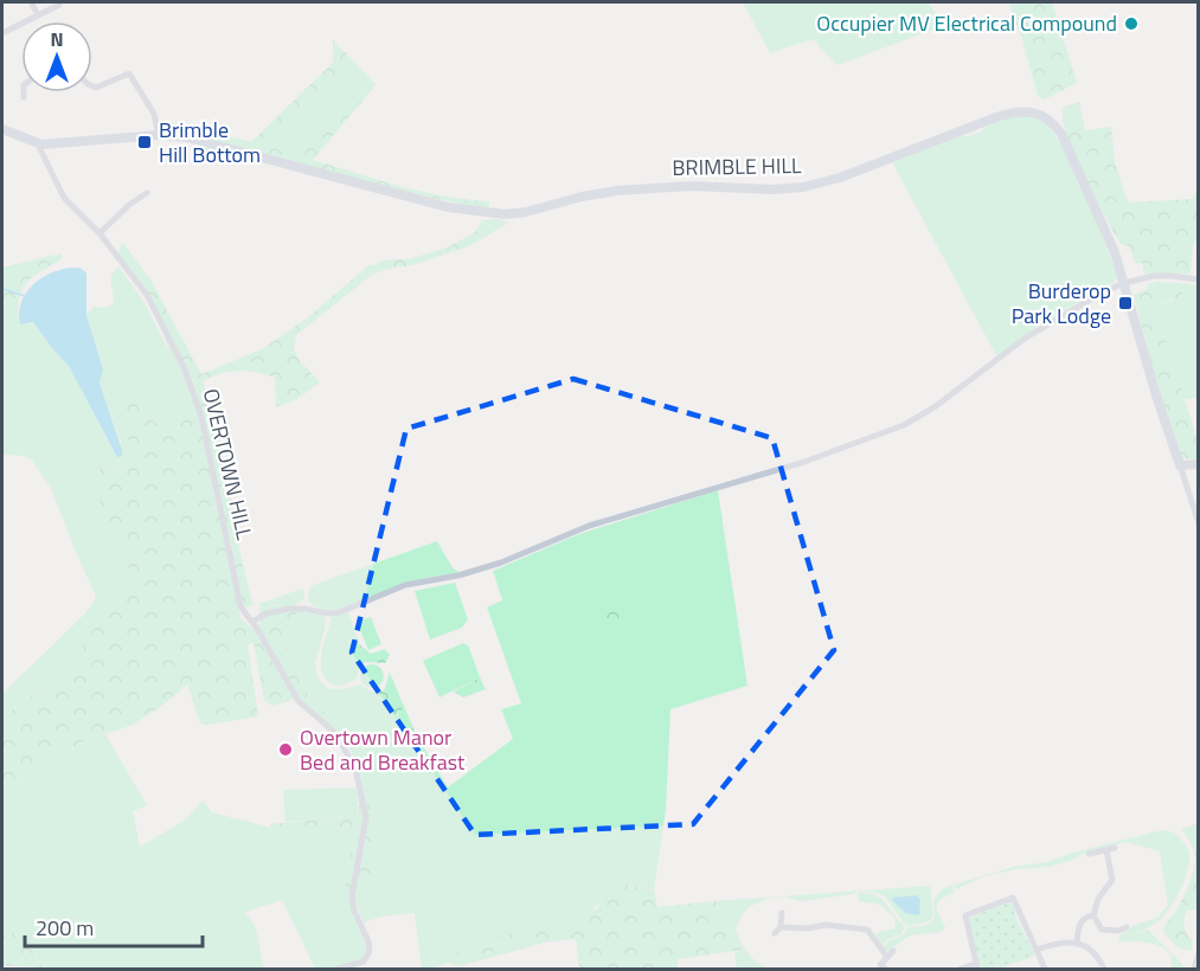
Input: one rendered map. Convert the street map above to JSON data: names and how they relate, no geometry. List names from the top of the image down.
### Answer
{
  "streets": {
    "main road": ["BRIMBLE HILL"],
    "street": ["OVERTOWN HILL"]
  },
  "crossings": [
    ["BRIMBLE HILL", "OVERTOWN HILL"]
  ],
  "places": {
    "other": ["Occupier MV Electrical Compound", "Overtown Manor Bed and Breakfast"],
    "transit": ["Brimble Hill Bottom", "Burderop Park Lodge"]
  },
  "scale_bar": "200 m",
  "north": "top"
}
